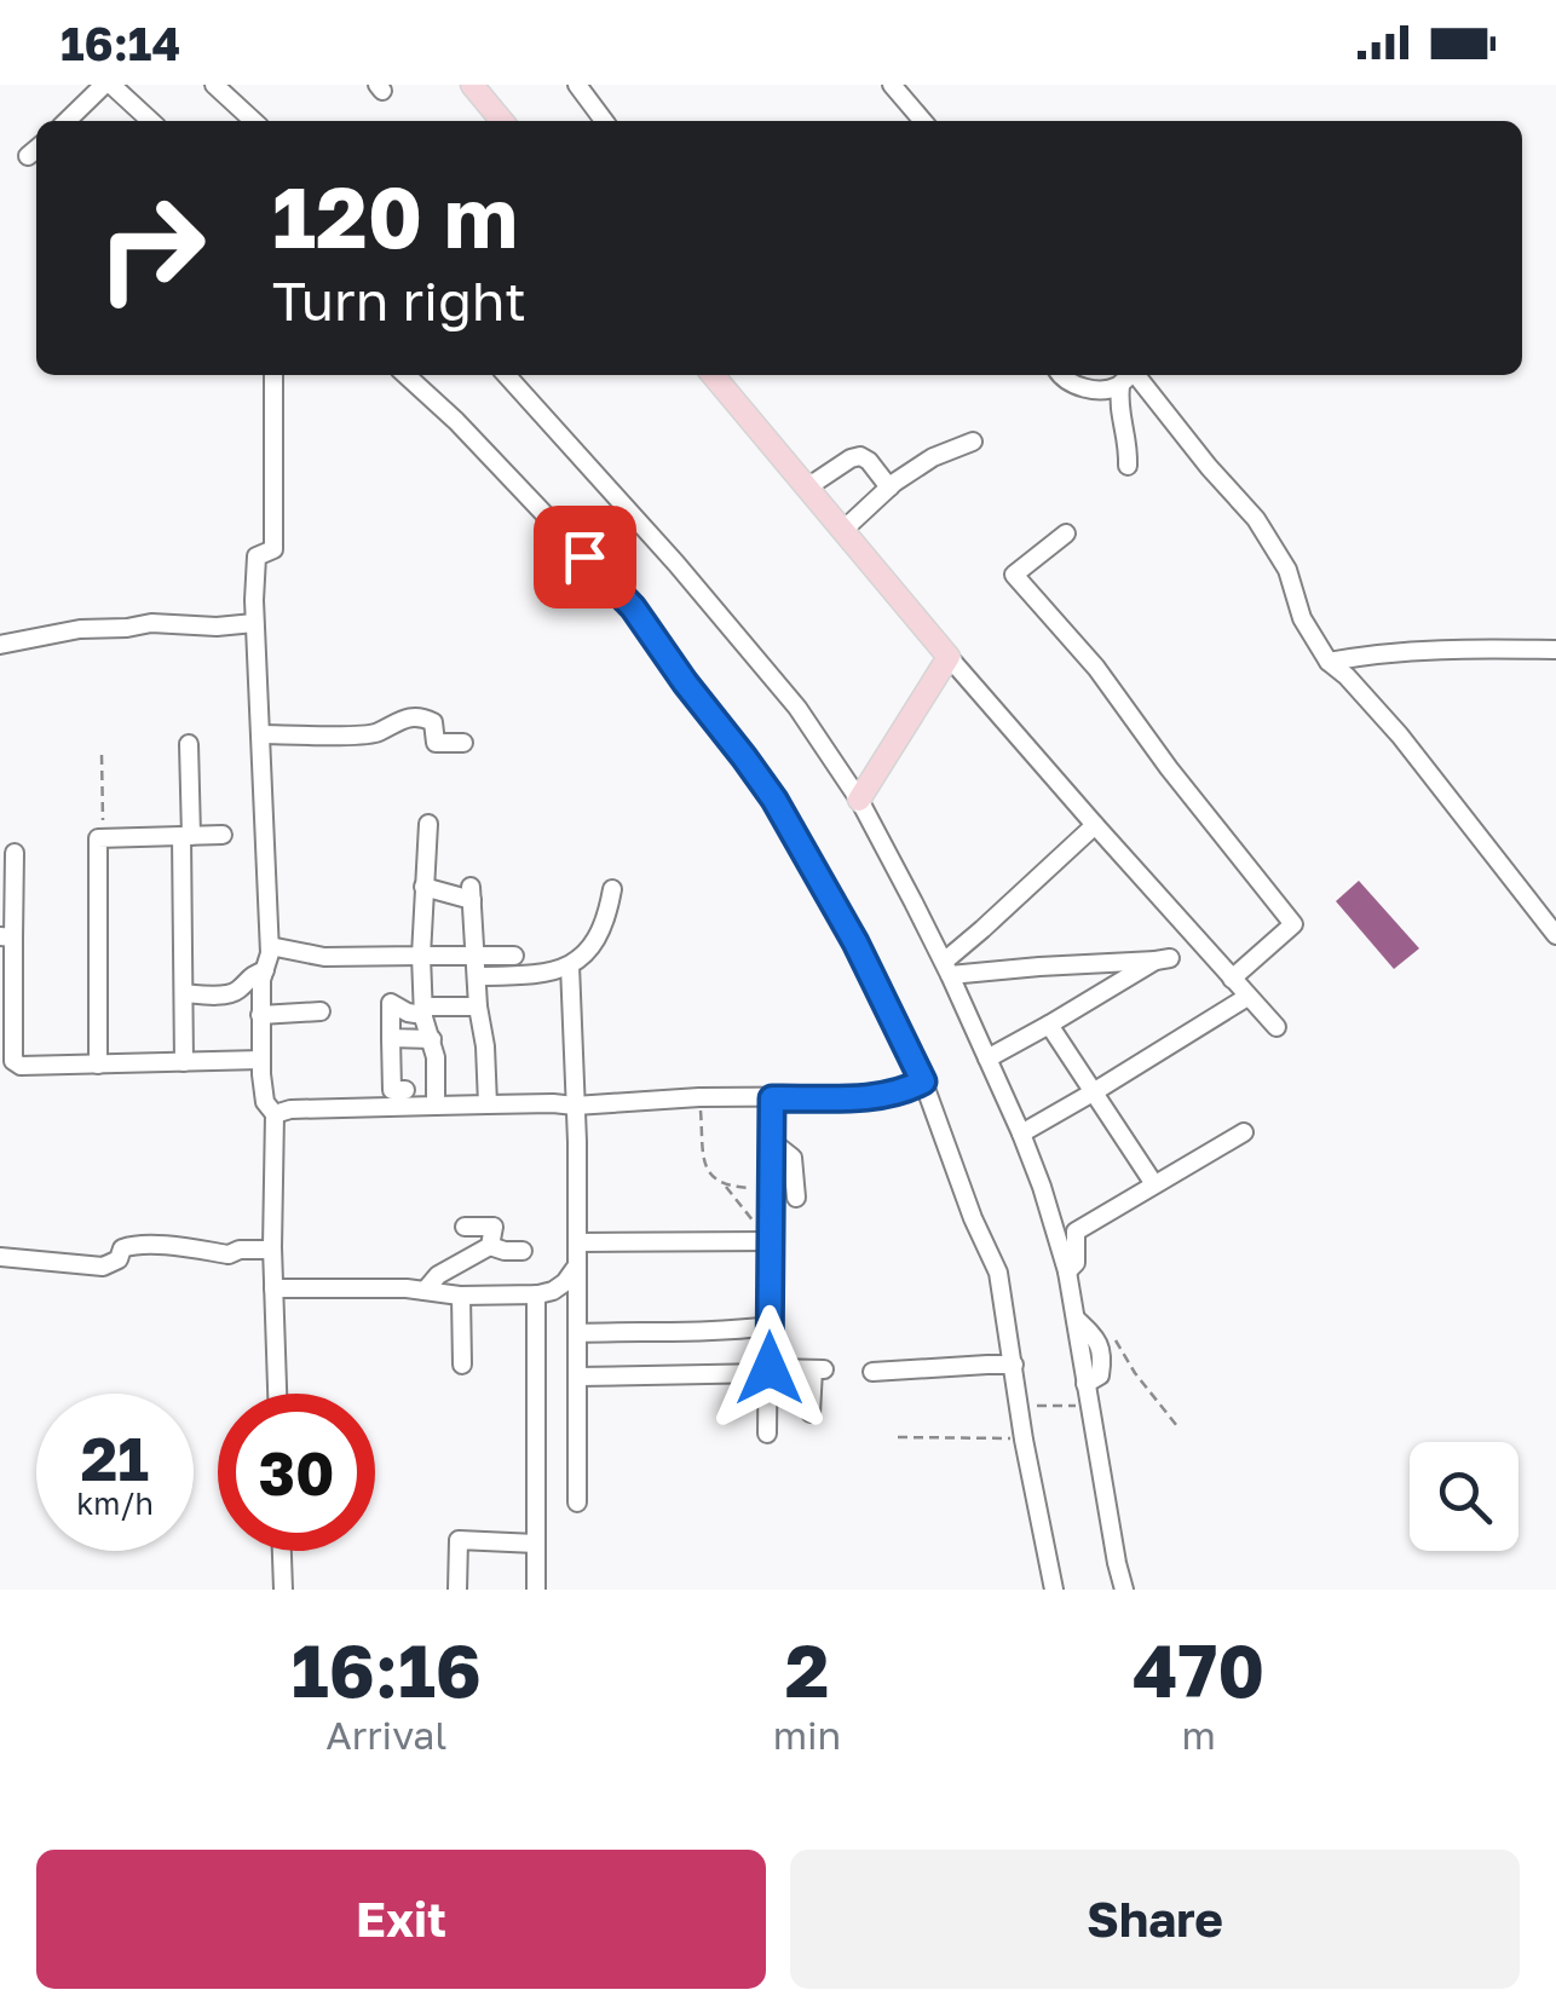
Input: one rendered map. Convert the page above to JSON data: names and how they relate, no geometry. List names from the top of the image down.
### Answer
{
  "page": {
    "status": "16:14",
    "turn": ["120 m", "Turn right"],
    "speed": "21 km/h",
    "limit": "30",
    "eta": [
      "16:16",
      "Arrival",
      "2",
      "min",
      "470",
      "m"
    ],
    "buttons": ["Exit", "Share"]
  }
}
